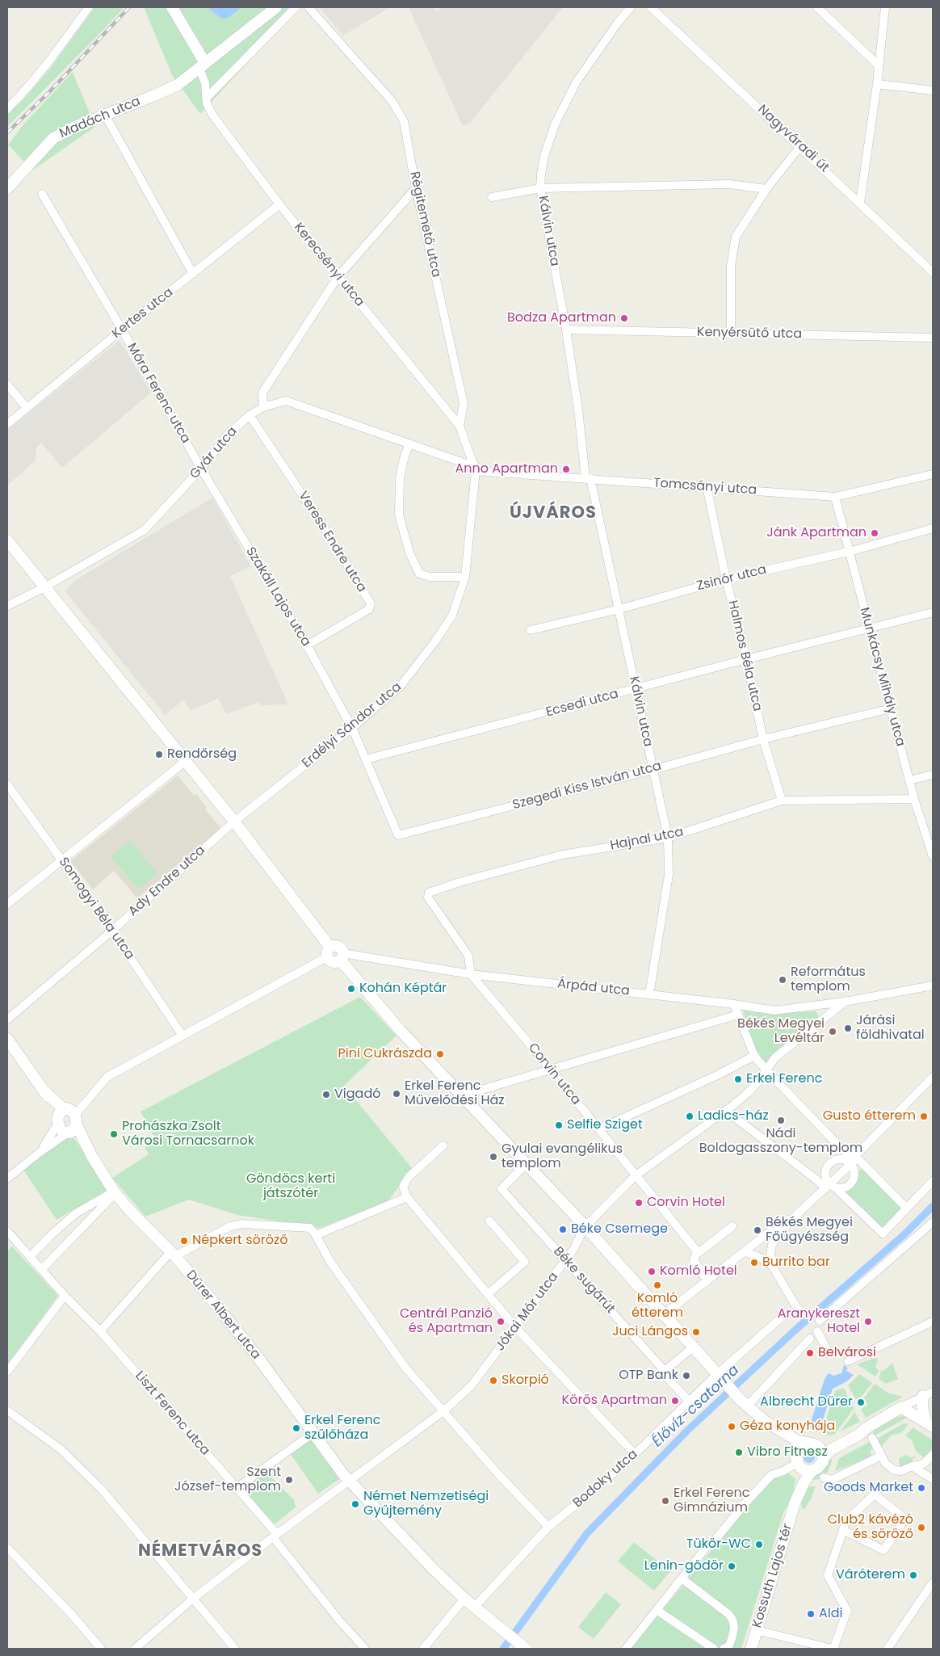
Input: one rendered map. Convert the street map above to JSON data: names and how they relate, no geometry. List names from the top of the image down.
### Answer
{
  "streets": {
    "street": [
      "Madách utca",
      "Nagyváradi út",
      "Régitemető utca",
      "Kálvin utca",
      "Kerecsényi utca",
      "Kertes utca",
      "Kenyérsütő utca",
      "Móra Ferenc utca",
      "Gyár utca",
      "Tomcsányi utca",
      "Veress Endre utca",
      "Zsinór utca",
      "Szakáll Lajos utca",
      "Halmos Béla utca",
      "Munkácsy Mihály utca",
      "Ecsedi utca",
      "Erdélyi Sándor utca",
      "Szegedi Kiss István utca",
      "Hajnal utca",
      "Ady Endre utca",
      "Somogyi Béla utca",
      "Árpád utca",
      "Corvin utca",
      "Béke sugárút",
      "Jókai Mór utca",
      "Dürer Albert utca",
      "Liszt Ferenc utca",
      "Bodoky utca",
      "Kossuth Lajos tér"
    ]
  },
  "crossings": [
    ["Madách utca", "Kerecsényi utca"],
    ["Régitemető utca", "Kerecsényi utca"],
    ["Kálvin utca", "Kenyérsütő utca"],
    ["Kálvin utca", "Tomcsányi utca"],
    ["Kálvin utca", "Zsinór utca"],
    ["Kálvin utca", "Ecsedi utca"],
    ["Kálvin utca", "Szegedi Kiss István utca"],
    ["Kálvin utca", "Hajnal utca"],
    ["Kálvin utca", "Árpád utca"],
    ["Kerecsényi utca", "Kertes utca"],
    ["Kertes utca", "Móra Ferenc utca"],
    ["Móra Ferenc utca", "Gyár utca"],
    ["Móra Ferenc utca", "Szakáll Lajos utca"],
    ["Gyár utca", "Tomcsányi utca"],
    ["Gyár utca", "Veress Endre utca"],
    ["Gyár utca", "Szakáll Lajos utca"],
    ["Tomcsányi utca", "Halmos Béla utca"],
    ["Tomcsányi utca", "Munkácsy Mihály utca"],
    ["Tomcsányi utca", "Erdélyi Sándor utca"],
    ["Veress Endre utca", "Szakáll Lajos utca"],
    ["Zsinór utca", "Halmos Béla utca"],
    ["Zsinór utca", "Munkácsy Mihály utca"],
    ["Szakáll Lajos utca", "Erdélyi Sándor utca"],
    ["Szakáll Lajos utca", "Szegedi Kiss István utca"],
    ["Halmos Béla utca", "Ecsedi utca"],
    ["Halmos Béla utca", "Szegedi Kiss István utca"],
    ["Halmos Béla utca", "Hajnal utca"],
    ["Munkácsy Mihály utca", "Ecsedi utca"],
    ["Munkácsy Mihály utca", "Szegedi Kiss István utca"],
    ["Munkácsy Mihály utca", "Hajnal utca"],
    ["Ecsedi utca", "Szegedi Kiss István utca"],
    ["Erdélyi Sándor utca", "Szegedi Kiss István utca"],
    ["Erdélyi Sándor utca", "Ady Endre utca"],
    ["Hajnal utca", "Árpád utca"],
    ["Hajnal utca", "Corvin utca"],
    ["Ady Endre utca", "Somogyi Béla utca"],
    ["Árpád utca", "Corvin utca"],
    ["Árpád utca", "Jókai Mór utca"],
    ["Corvin utca", "Jókai Mór utca"],
    ["Béke sugárút", "Jókai Mór utca"],
    ["Béke sugárút", "Bodoky utca"],
    ["Jókai Mór utca", "Dürer Albert utca"],
    ["Jókai Mór utca", "Liszt Ferenc utca"],
    ["Dürer Albert utca", "Bodoky utca"]
  ],
  "districts": ["ÚJVÁROS", "NÉMETVÁROS"],
  "water": ["Élővíz-csatorna"],
  "parks": ["Göndöcs kerti játszótér"],
  "places": [
    "Bodza Apartman",
    "Anno Apartman",
    "Jánk Apartman",
    "Rendőrség",
    "Református templom",
    "Kohán Képtár",
    "Járási földhivatal",
    "Békés Megyei Levéltár",
    "Pini Cukrászda",
    "Erkel Ferenc",
    "Erkel Ferenc Művelődési Ház",
    "Vigadó",
    "Ladics-ház",
    "Gusto étterem",
    "Nádi Boldogasszony-templom",
    "Selfie Sziget",
    "Prohászka Zsolt Városi Tornacsarnok",
    "Gyulai evangélikus templom",
    "Corvin Hotel",
    "Béke Csemege",
    "Békés Megyei Főügyészség",
    "Népkert söröző",
    "Burrito bar",
    "Komló Hotel",
    "Komló étterem",
    "Centrál Panzió és Apartman",
    "Aranykereszt Hotel",
    "Juci Lángos",
    "Belvárosi",
    "OTP Bank",
    "Skorpió",
    "Körös Apartman",
    "Albrecht Dürer",
    "Géza konyhája",
    "Erkel Ferenc szülőháza",
    "Vibro Fitnesz",
    "Szent József-templom",
    "Goods Market",
    "Erkel Ferenc Gimnázium",
    "Német Nemzetiségi Gyűjtemény",
    "Club2 kávézó és söröző",
    "Tükör-WC",
    "Lenin-gödör",
    "Váróterem",
    "Aldi"
  ]
}
